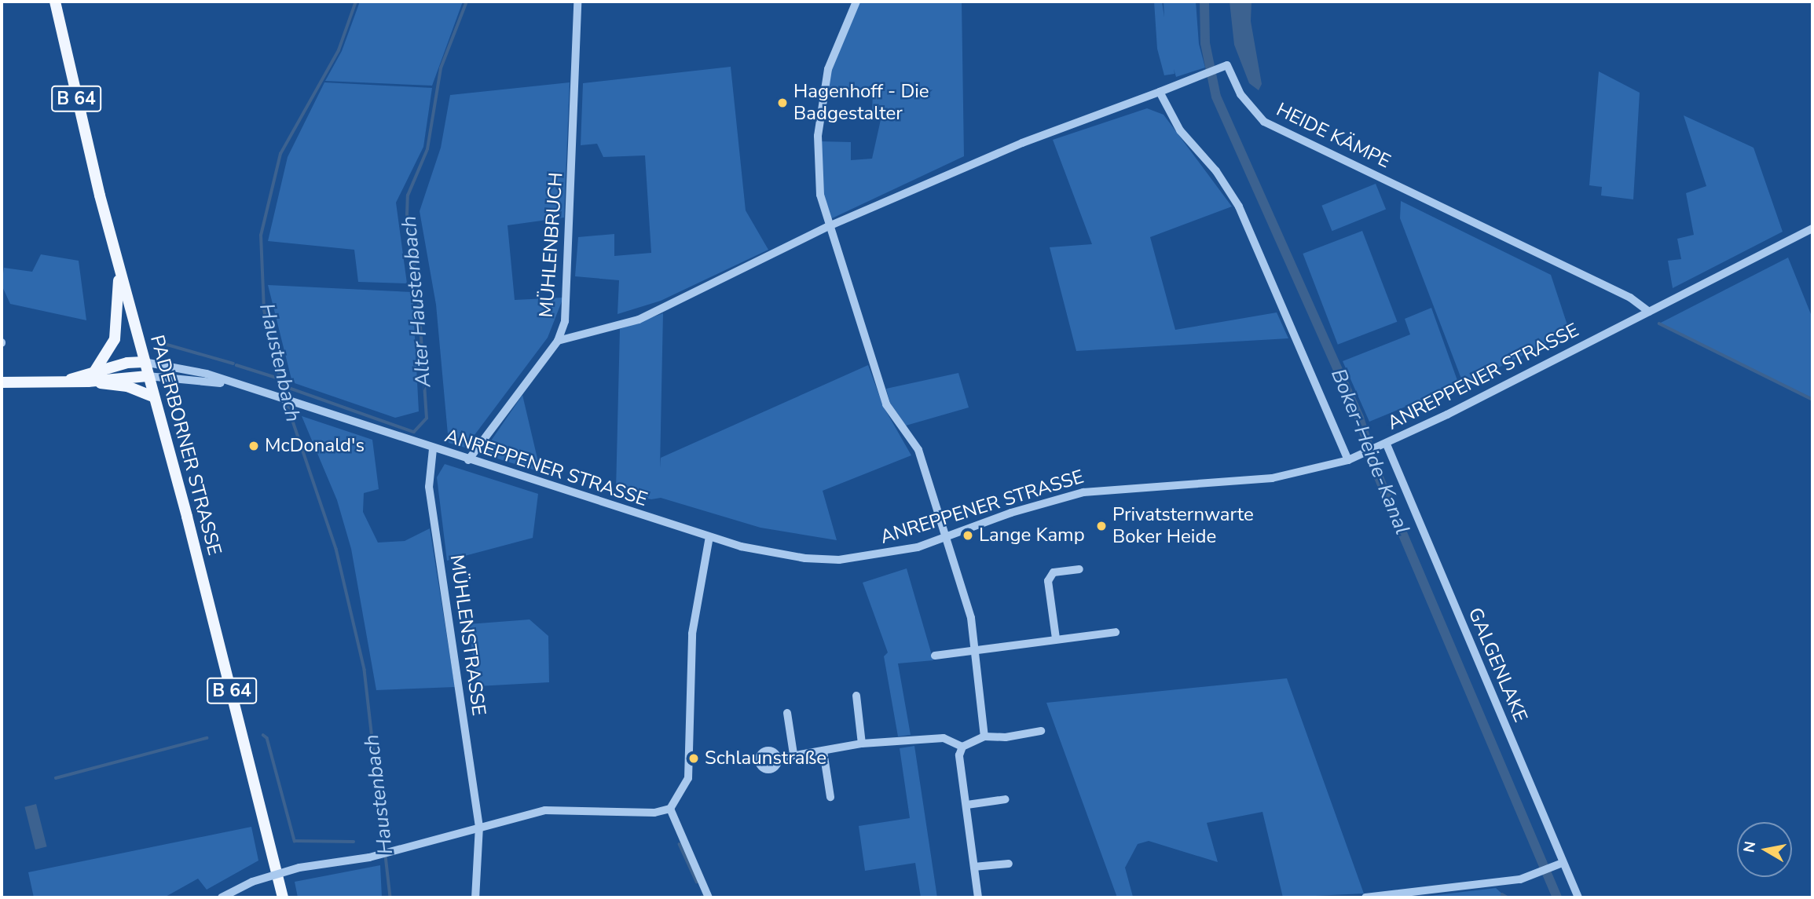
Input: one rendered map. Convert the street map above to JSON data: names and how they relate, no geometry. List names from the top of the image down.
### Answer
{
  "streets": {
    "main road": ["B 64", "PADERBORNER STRASSE"],
    "street": [
      "HEIDE KÄMPE",
      "MÜHLENBRUCH",
      "ANREPPENER STRASSE",
      "MÜHLENSTRASSE",
      "GALGENLAKE"
    ]
  },
  "crossings": [
    ["HEIDE KÄMPE", "ANREPPENER STRASSE"],
    ["MÜHLENBRUCH", "ANREPPENER STRASSE"],
    ["ANREPPENER STRASSE", "PADERBORNER STRASSE"],
    ["ANREPPENER STRASSE", "MÜHLENSTRASSE"],
    ["ANREPPENER STRASSE", "GALGENLAKE"]
  ],
  "water": ["Alter Haustenbach", "Haustenbach", "Boker-Heide-Kanal"],
  "places": [
    "Hagenhoff - Die Badgestalter",
    "McDonald's",
    "Privatsternwarte Boker Heide",
    "Lange Kamp",
    "Schlaunstraße"
  ],
  "north": "left"
}
